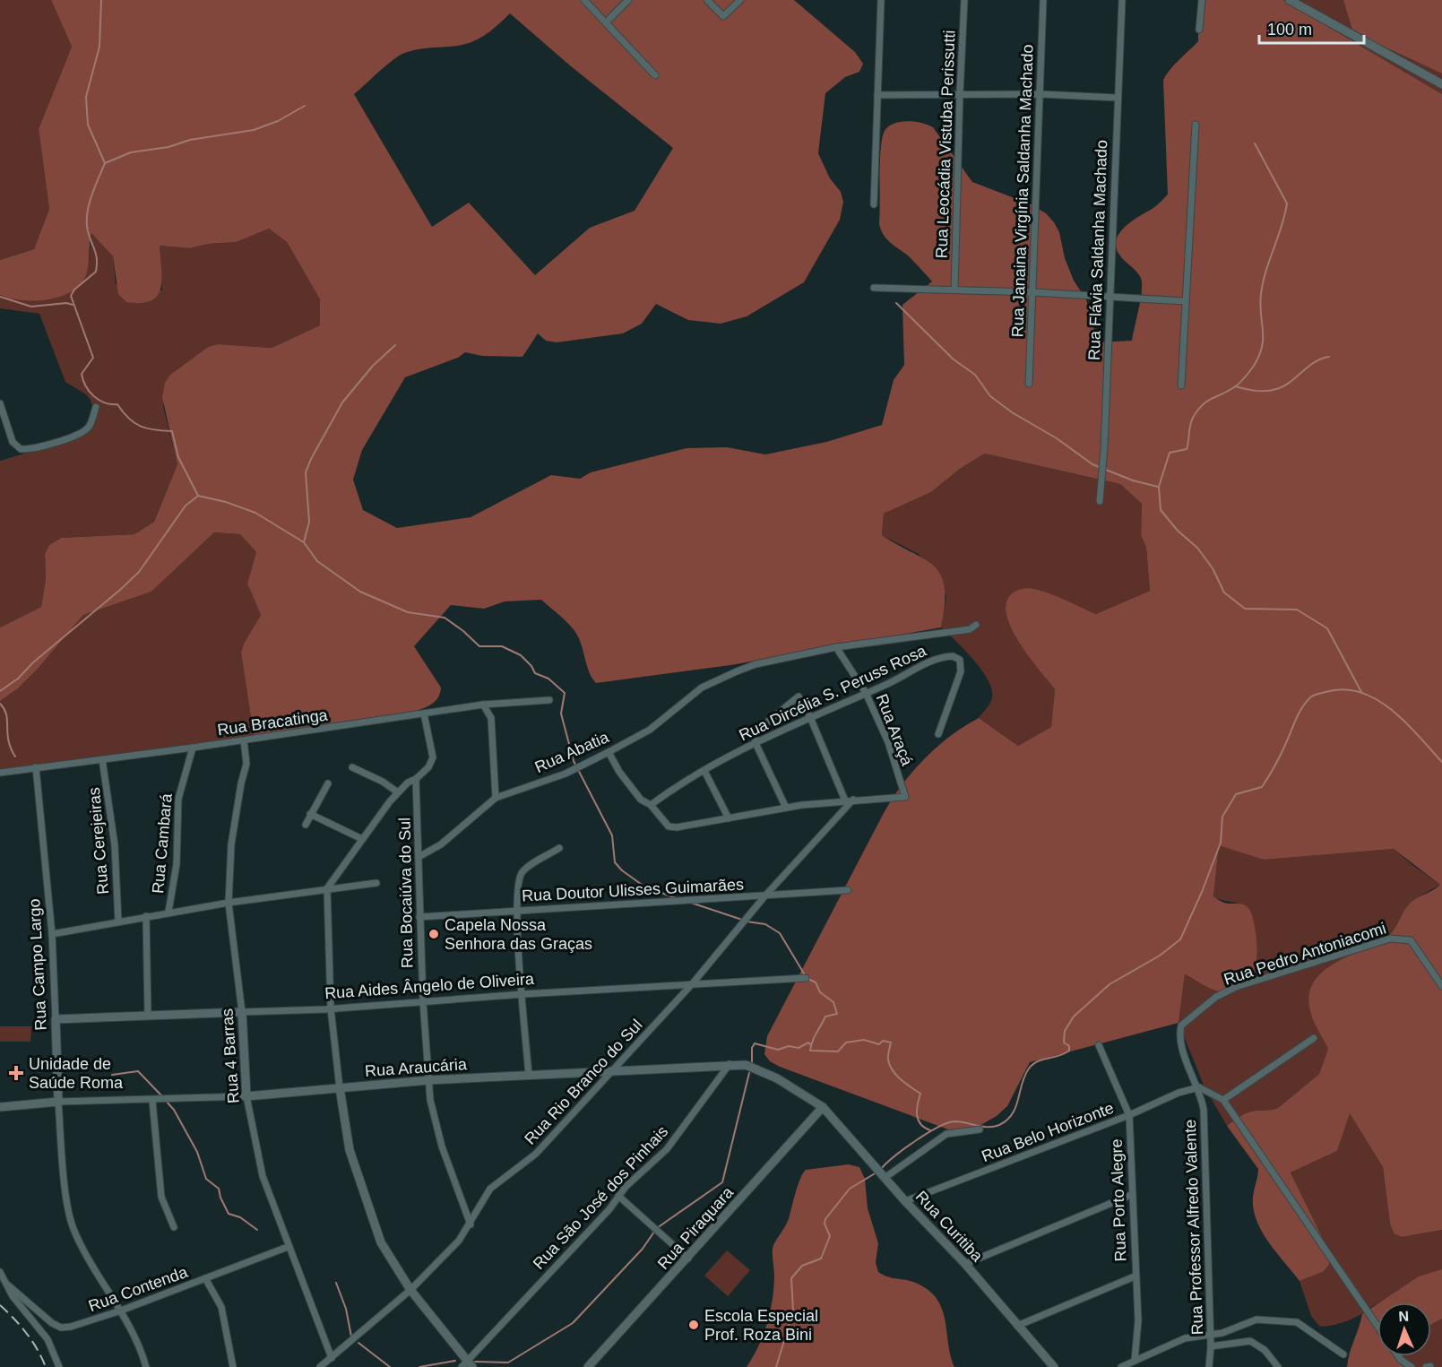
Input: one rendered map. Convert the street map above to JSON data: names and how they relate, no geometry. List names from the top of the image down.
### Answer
{
  "streets": {
    "street": [
      "Rua Leocádia Vistuba Perissutti",
      "Rua Janaina Virgínia Saldanha Machado",
      "Rua Flávia Saldanha Machado",
      "Rua Dircélia S. Peruss Rosa",
      "Rua Bracatinga",
      "Rua Araçá",
      "Rua Abatia",
      "Rua Cerejeiras",
      "Rua Cambará",
      "Rua Doutor Ulisses Guimarães",
      "Rua Bocaiúva do Sul",
      "Rua Pedro Antoniacomi",
      "Rua Campo Largo",
      "Rua Aides Ângelo de Oliveira",
      "Rua 4 Barras",
      "Rua Araucária",
      "Rua Rio Branco do Sul",
      "Rua Belo Horizonte",
      "Rua São José dos Pinhais",
      "Rua Porto Alegre",
      "Rua Curitiba",
      "Rua Professor Alfredo Valente",
      "Rua Piraquara",
      "Rua Contenda"
    ]
  },
  "crossings": [
    ["Rua Dircélia S. Peruss Rosa", "Rua Araçá"],
    ["Rua Bracatinga", "Rua Cerejeiras"],
    ["Rua Bracatinga", "Rua Cambará"],
    ["Rua Bracatinga", "Rua Campo Largo"],
    ["Rua Bracatinga", "Rua 4 Barras"],
    ["Rua Araçá", "Rua Abatia"],
    ["Rua Araçá", "Rua Rio Branco do Sul"],
    ["Rua Abatia", "Rua Bocaiúva do Sul"],
    ["Rua Doutor Ulisses Guimarães", "Rua Bocaiúva do Sul"],
    ["Rua Doutor Ulisses Guimarães", "Rua Rio Branco do Sul"],
    ["Rua Bocaiúva do Sul", "Rua Aides Ângelo de Oliveira"],
    ["Rua Bocaiúva do Sul", "Rua Araucária"],
    ["Rua Bocaiúva do Sul", "Rua Rio Branco do Sul"],
    ["Rua Pedro Antoniacomi", "Rua Belo Horizonte"],
    ["Rua Pedro Antoniacomi", "Rua Professor Alfredo Valente"],
    ["Rua Campo Largo", "Rua Aides Ângelo de Oliveira"],
    ["Rua Campo Largo", "Rua Araucária"],
    ["Rua Campo Largo", "Rua Contenda"],
    ["Rua Aides Ângelo de Oliveira", "Rua 4 Barras"],
    ["Rua Aides Ângelo de Oliveira", "Rua Rio Branco do Sul"],
    ["Rua 4 Barras", "Rua Araucária"],
    ["Rua 4 Barras", "Rua Rio Branco do Sul"],
    ["Rua 4 Barras", "Rua Contenda"],
    ["Rua Araucária", "Rua Rio Branco do Sul"],
    ["Rua Araucária", "Rua São José dos Pinhais"],
    ["Rua Araucária", "Rua Curitiba"],
    ["Rua Araucária", "Rua Piraquara"],
    ["Rua Belo Horizonte", "Rua Porto Alegre"],
    ["Rua Belo Horizonte", "Rua Curitiba"],
    ["Rua Belo Horizonte", "Rua Professor Alfredo Valente"],
    ["Rua Curitiba", "Rua Piraquara"]
  ],
  "places": {
    "other": ["Capela Nossa Senhora das Graças", "Escola Especial Prof. Roza Bini"],
    "health": ["Unidade de Saúde Roma"]
  },
  "scale_bar": "100 m",
  "north": "top"
}
